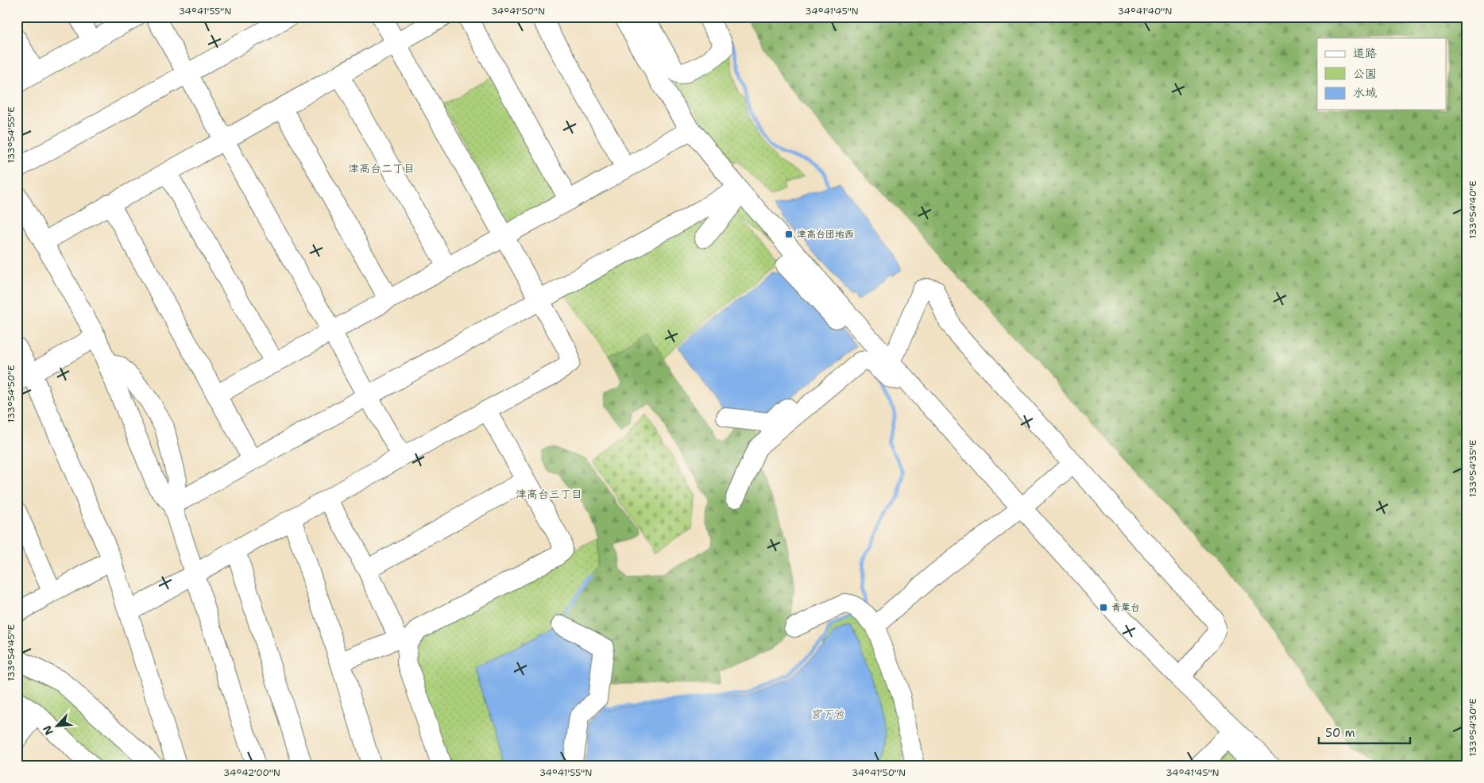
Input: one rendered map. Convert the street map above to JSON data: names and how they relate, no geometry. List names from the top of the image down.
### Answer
{
  "districts": ["津高台二丁目", "津高台三丁目"],
  "water": ["宮下池"],
  "places": {
    "transit": ["津高台団地西", "青葉台"]
  },
  "legend": ["道路", "公園", "水域"],
  "scale_bar": "50 m",
  "north": "bottom left",
  "coordinates": [
    "34°41'55\"N",
    "34°41'50\"N",
    "34°41'45\"N",
    "34°41'40\"N",
    "133°54'55\"E",
    "133°54'40\"E",
    "133°54'50\"E",
    "133°54'35\"E",
    "133°54'45\"E",
    "133°54'30\"E",
    "34°42'00\"N"
  ]
}
